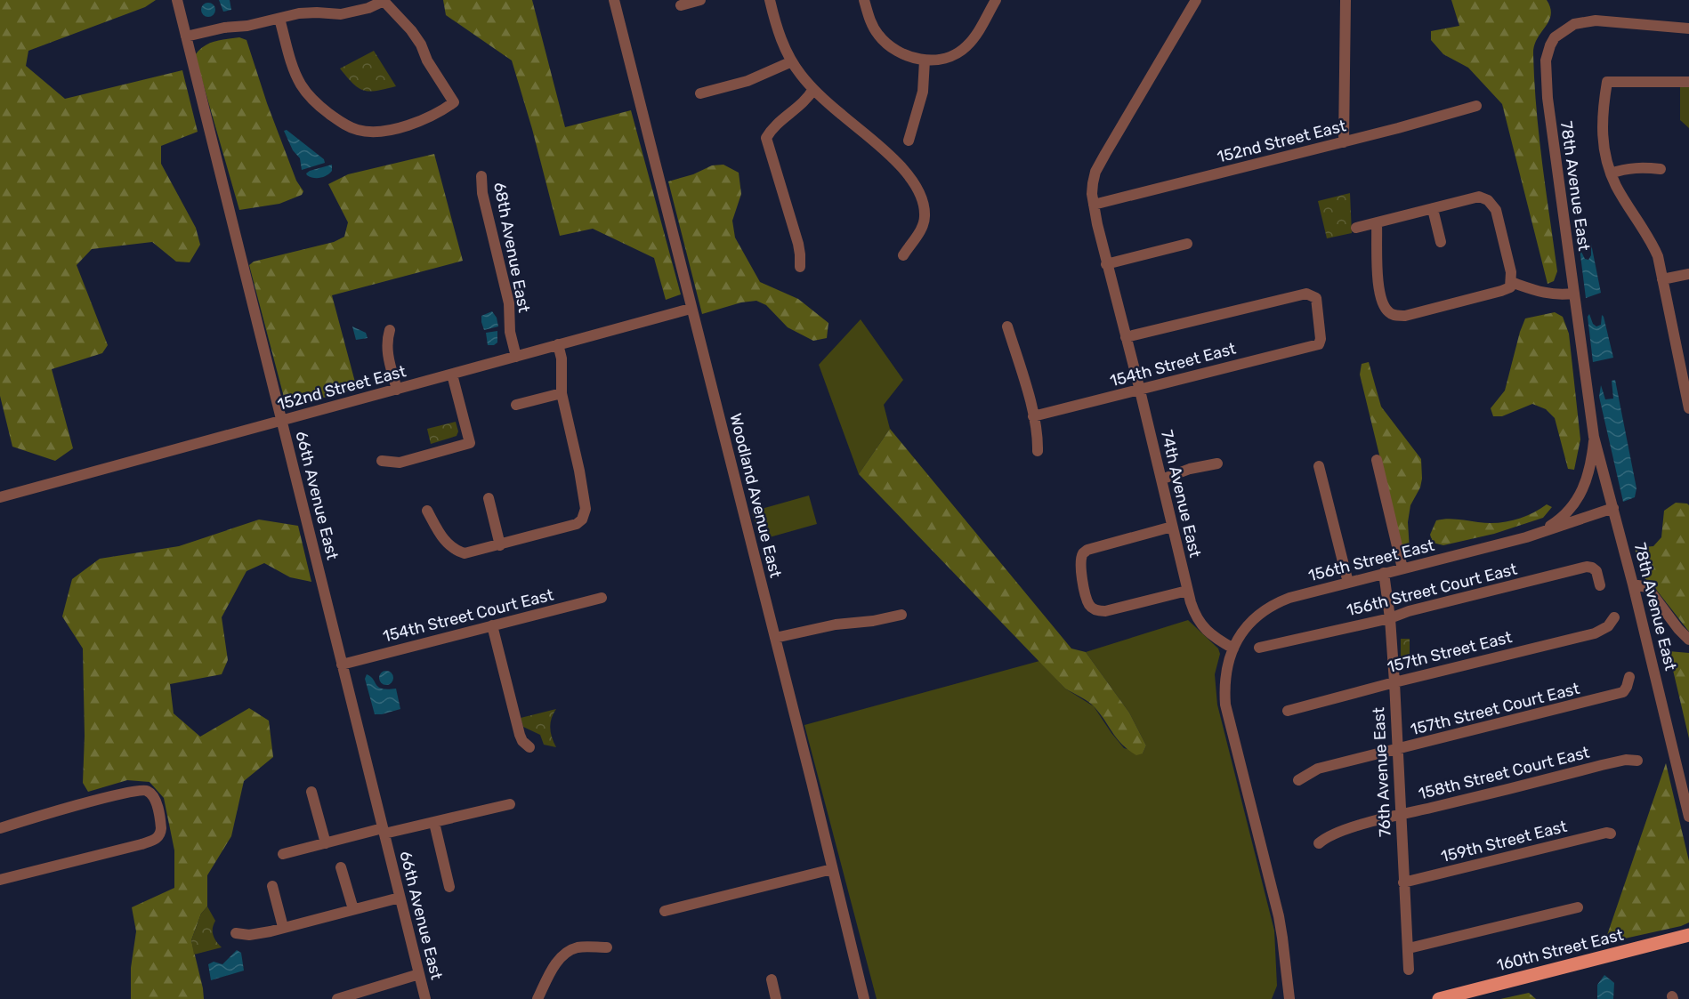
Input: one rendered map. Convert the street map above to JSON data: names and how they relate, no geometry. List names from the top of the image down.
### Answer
{
  "streets": {
    "main road": ["160th Street East"],
    "street": [
      "152nd Street East",
      "78th Avenue East",
      "68th Avenue East",
      "154th Street East",
      "74th Avenue East",
      "66th Avenue East",
      "Woodland Avenue East",
      "156th Street East",
      "156th Street Court East",
      "154th Street Court East",
      "157th Street East",
      "157th Street Court East",
      "76th Avenue East",
      "158th Street Court East",
      "159th Street East"
    ]
  },
  "crossings": [
    ["152nd Street East", "68th Avenue East"],
    ["152nd Street East", "74th Avenue East"],
    ["152nd Street East", "66th Avenue East"],
    ["152nd Street East", "Woodland Avenue East"],
    ["78th Avenue East", "156th Street East"],
    ["154th Street East", "74th Avenue East"],
    ["74th Avenue East", "156th Street East"],
    ["66th Avenue East", "154th Street Court East"],
    ["156th Street East", "76th Avenue East"],
    ["156th Street Court East", "76th Avenue East"],
    ["157th Street East", "76th Avenue East"],
    ["157th Street Court East", "76th Avenue East"],
    ["76th Avenue East", "158th Street Court East"],
    ["76th Avenue East", "159th Street East"]
  ]
}
